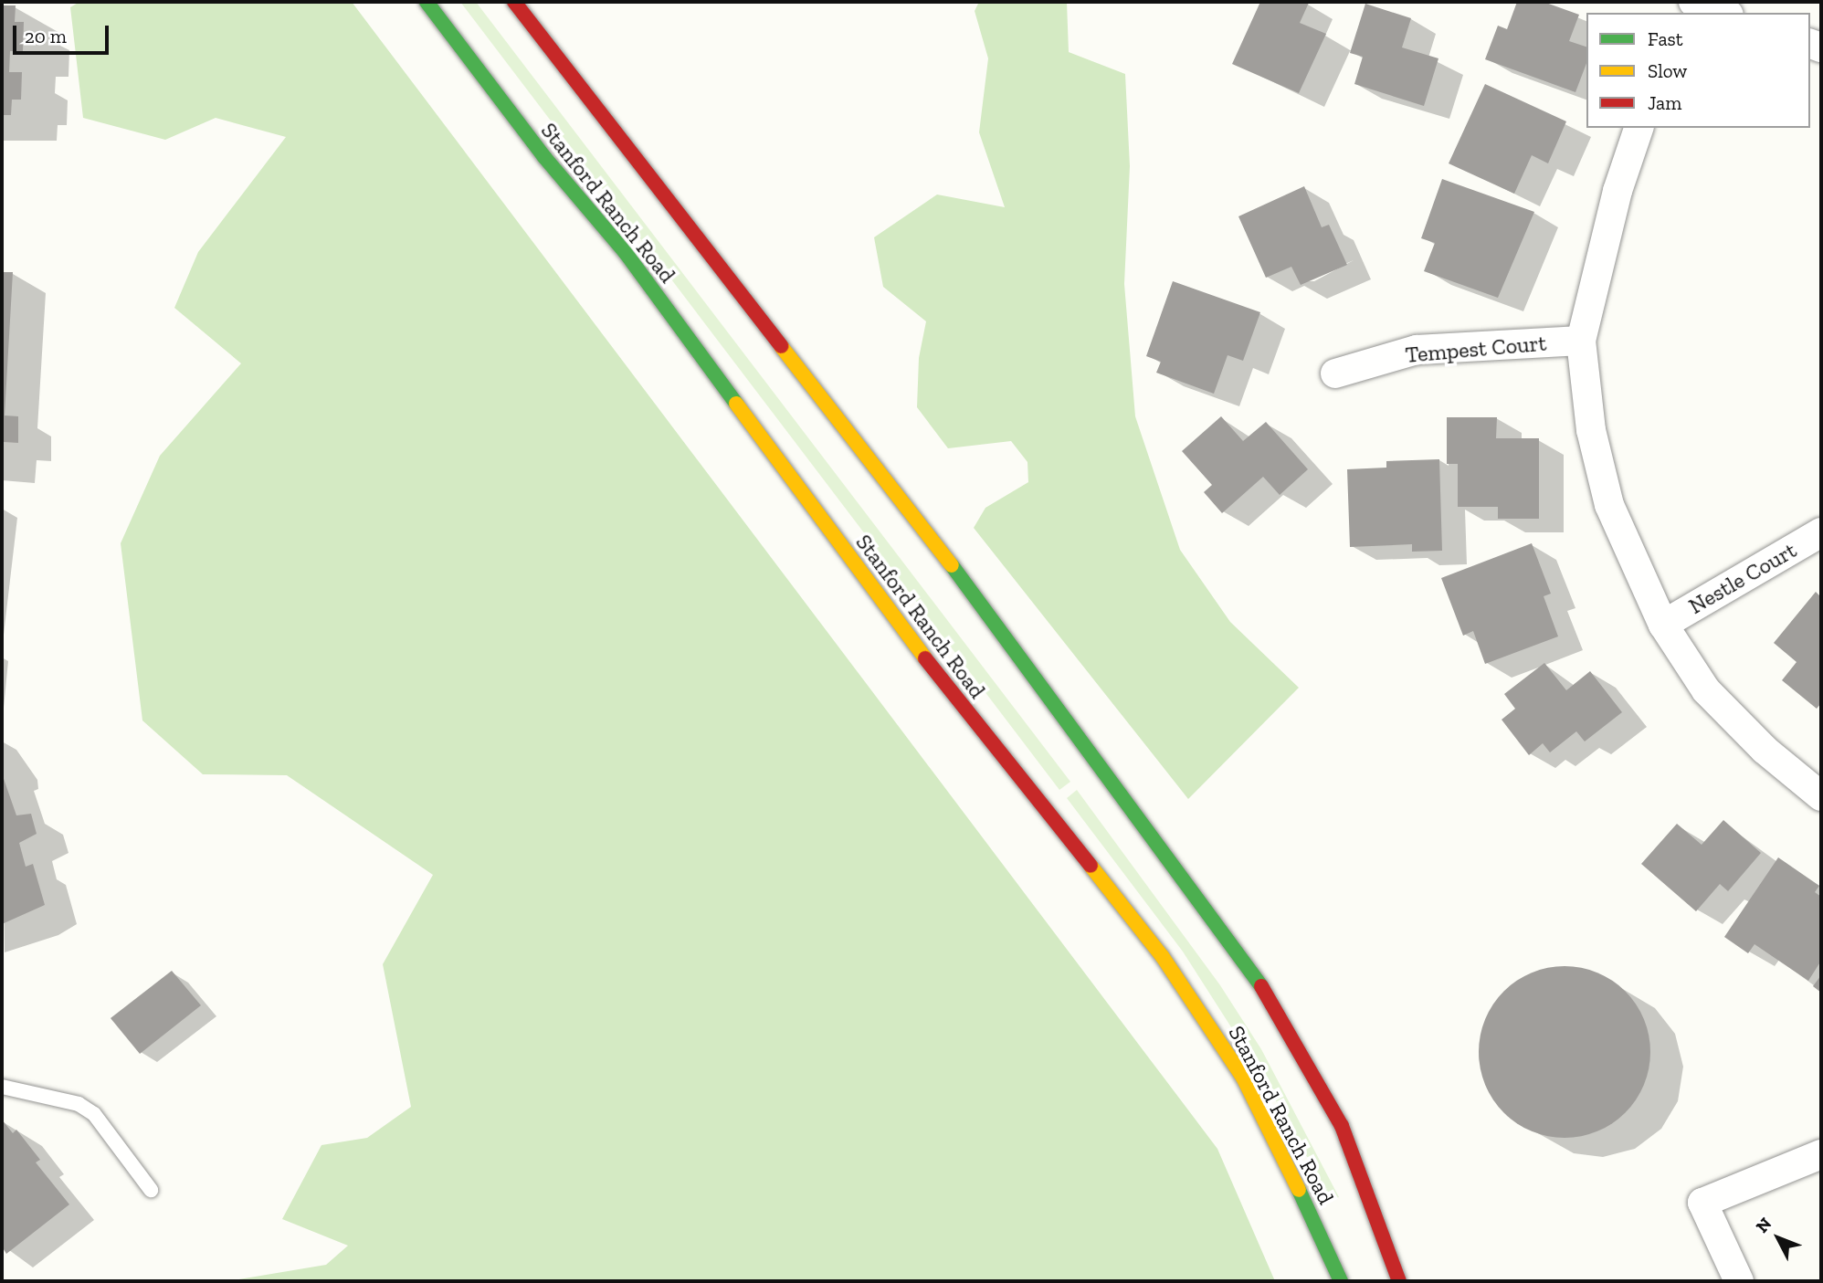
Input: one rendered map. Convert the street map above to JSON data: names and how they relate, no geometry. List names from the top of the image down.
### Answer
{
  "streets": {
    "main road": ["Stanford Ranch Road"],
    "street": ["Tempest Court", "Nestle Court"]
  },
  "legend": ["Fast", "Slow", "Jam"],
  "scale_bar": "20 m",
  "north": "top left"
}
